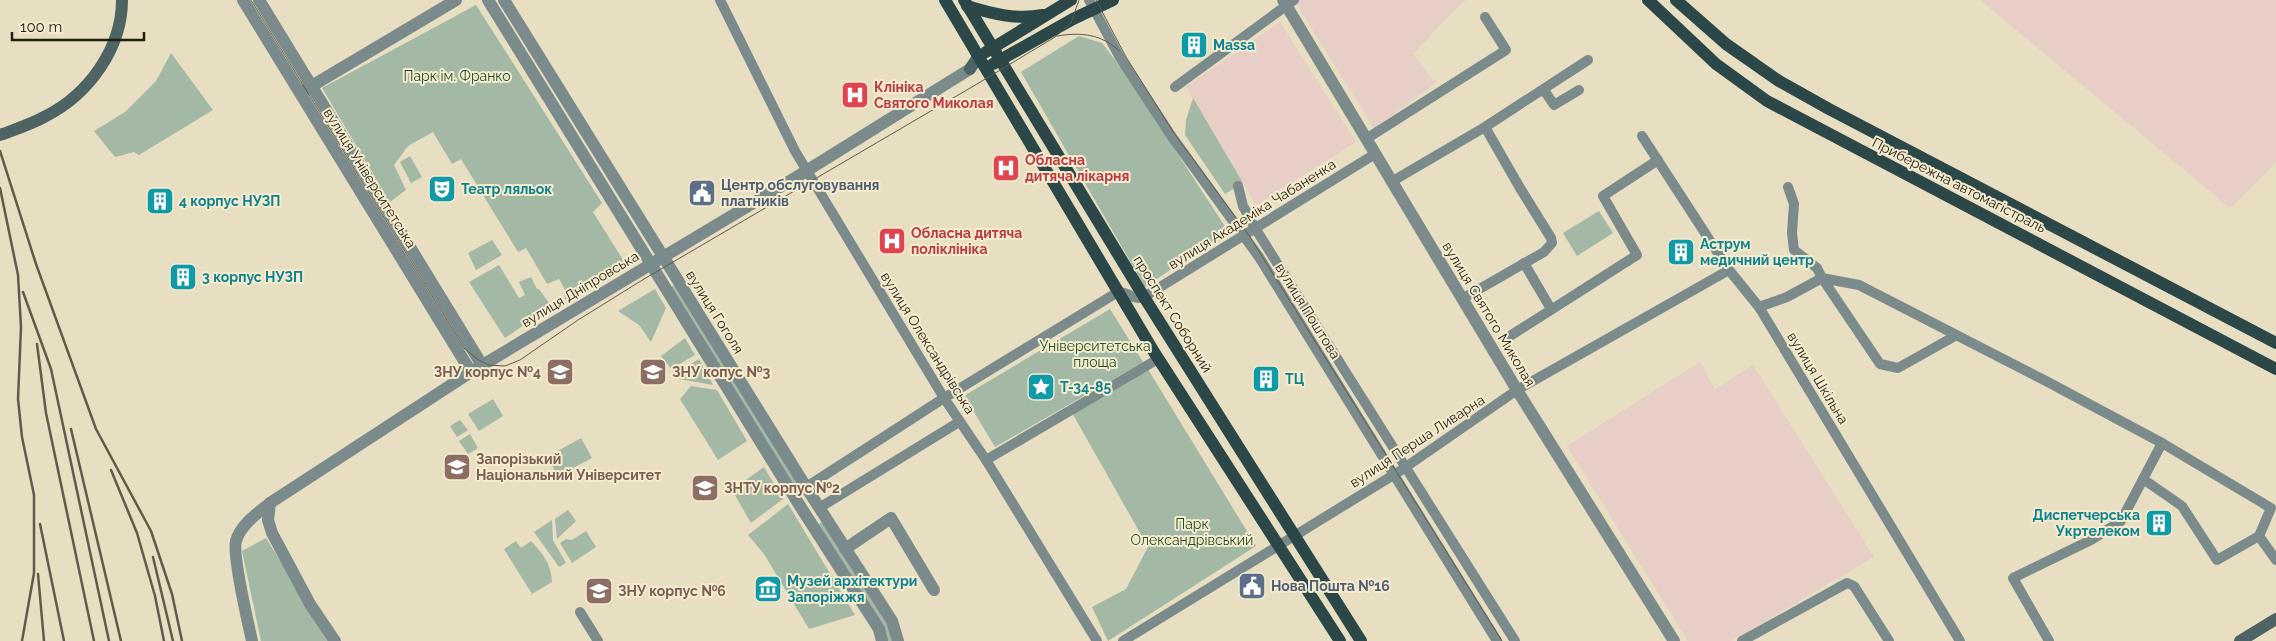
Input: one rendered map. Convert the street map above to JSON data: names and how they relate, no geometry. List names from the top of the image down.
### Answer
{
  "streets": {
    "main road": ["Прибережна автомагістраль", "вулиця Дніпровська", "проспект Соборний"],
    "street": [
      "вулиця Університетська",
      "вулиця Академіка Чабаненка",
      "вулиця Поштова",
      "вулиця Гоголя",
      "вулиця Святого Миколая",
      "вулиця Олександрівська",
      "вулиця Шкільна",
      "вулиця Перша Ливарна"
    ]
  },
  "crossings": [
    ["вулиця Університетська", "вулиця Дніпровська"],
    ["вулиця Академіка Чабаненка", "вулиця Поштова"],
    ["вулиця Академіка Чабаненка", "проспект Соборний"],
    ["вулиця Академіка Чабаненка", "вулиця Святого Миколая"],
    ["вулиця Дніпровська", "вулиця Поштова"],
    ["вулиця Дніпровська", "вулиця Гоголя"],
    ["вулиця Дніпровська", "проспект Соборний"],
    ["вулиця Дніпровська", "вулиця Олександрівська"],
    ["вулиця Поштова", "вулиця Перша Ливарна"],
    ["проспект Соборний", "вулиця Перша Ливарна"],
    ["вулиця Святого Миколая", "вулиця Перша Ливарна"],
    ["вулиця Шкільна", "вулиця Перша Ливарна"]
  ],
  "parks": ["Парк ім. Франко", "Університетська площа", "Парк Олександрівський"],
  "places": {
    "building": [
      "Massa",
      "4 корпус НУЗП",
      "Аструм медичний центр",
      "3 корпус НУЗП",
      "ТЦ",
      "Диспетчерська Укртелеком"
    ],
    "hospital": ["Клініка Святого Миколая", "Обласна дитяча лікарня", "Обласна дитяча поліклініка"],
    "theatre": ["Театр ляльок"],
    "public building": ["Центр обслуговування платників", "Нова Пошта №16"],
    "school or university": [
      "ЗНУ корпус №4",
      "ЗНУ копус №3",
      "Запорізький Національний Університет",
      "ЗНТУ корпус №2",
      "ЗНУ корпус №6"
    ],
    "place": ["Т-34-85"],
    "museum": ["Музей архітектури Запоріжжя"]
  },
  "scale_bar": "100 m"
}
